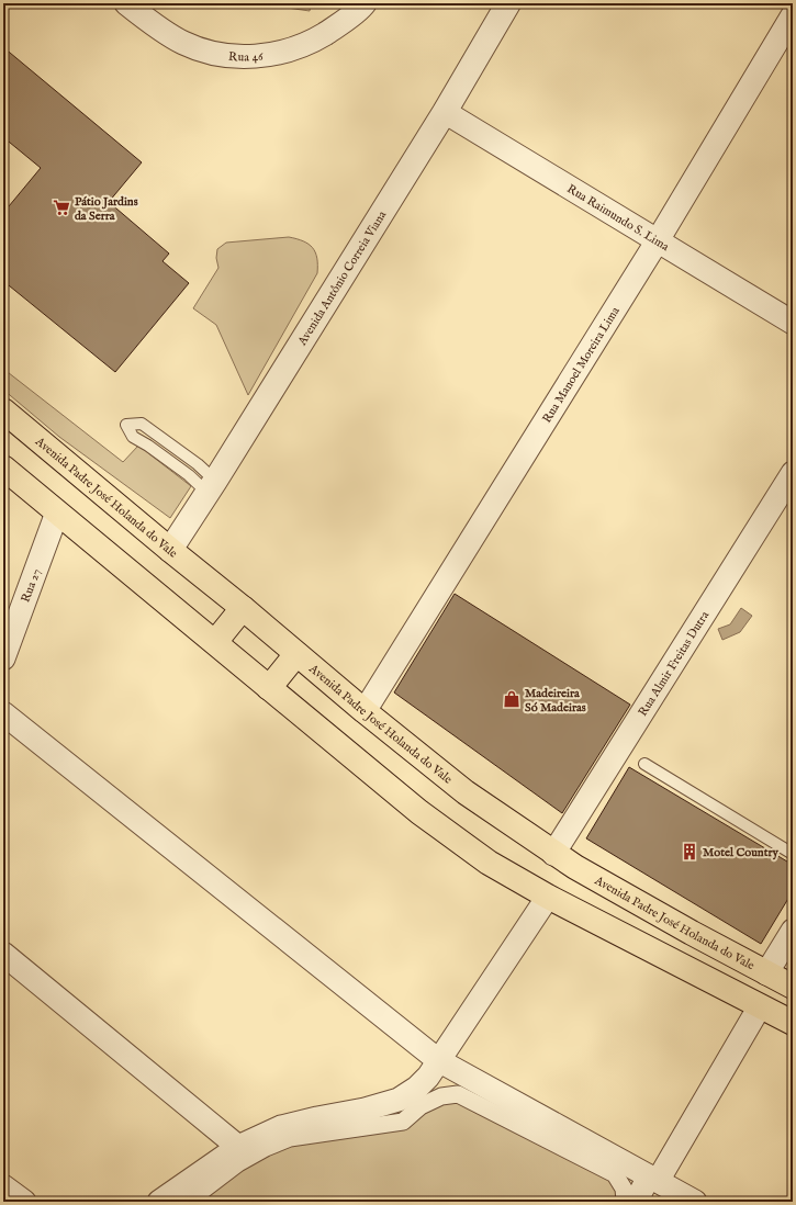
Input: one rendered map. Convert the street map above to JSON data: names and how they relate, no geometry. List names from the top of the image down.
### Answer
{
  "streets": {
    "main road": ["Avenida Padre José Holanda do Vale"],
    "street": [
      "Rua 46",
      "Rua Raimundo S. Lima",
      "Avenida Antônio Correia Viana",
      "Rua Manoel Moreira Lima",
      "Rua 27",
      "Rua Almir Freitas Dutra"
    ]
  },
  "crossings": [
    ["Rua Raimundo S. Lima", "Avenida Antônio Correia Viana"],
    ["Rua Raimundo S. Lima", "Rua Manoel Moreira Lima"],
    ["Avenida Antônio Correia Viana", "Avenida Padre José Holanda do Vale"],
    ["Rua Manoel Moreira Lima", "Avenida Padre José Holanda do Vale"],
    ["Avenida Padre José Holanda do Vale", "Rua Almir Freitas Dutra"]
  ],
  "places": {
    "supermarket": ["Pátio Jardins da Serra"],
    "shop": ["Madeireira Só Madeiras"],
    "building": ["Motel Country"]
  }
}
